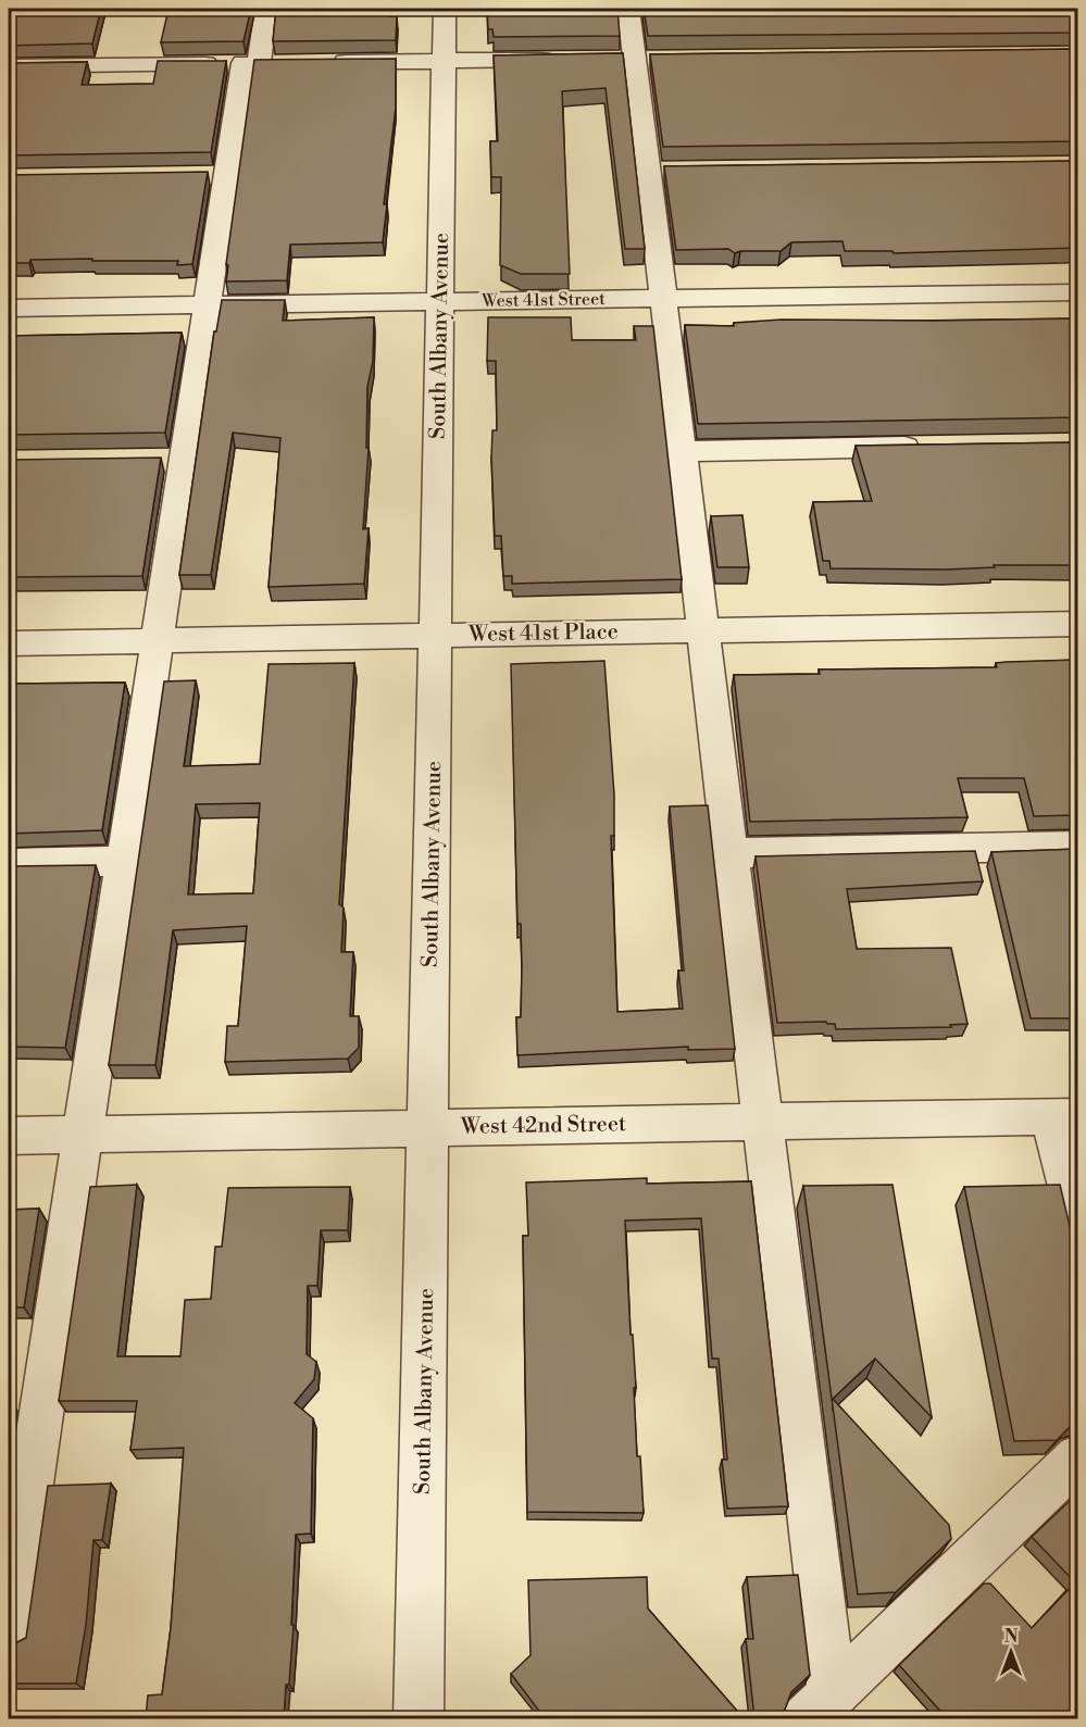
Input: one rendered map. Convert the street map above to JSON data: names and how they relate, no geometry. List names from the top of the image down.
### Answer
{
  "streets": {
    "street": [
      "West 41st Street",
      "South Albany Avenue",
      "West 41st Place",
      "West 42nd Street"
    ]
  },
  "crossings": [
    ["West 41st Street", "South Albany Avenue"],
    ["South Albany Avenue", "West 41st Place"],
    ["South Albany Avenue", "West 42nd Street"]
  ],
  "north": "top"
}
